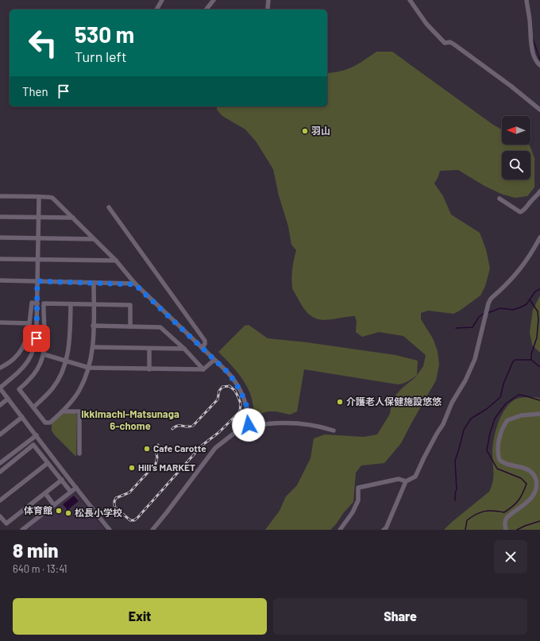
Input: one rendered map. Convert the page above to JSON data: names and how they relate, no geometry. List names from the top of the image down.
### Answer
{
  "districts": ["Ikkimachi-Matsunaga 6-chome"],
  "places": [
    "羽山",
    "介護老人保健施設悠悠",
    "Cafe Carotte",
    "Hill’s MARKET",
    "体育館",
    "松長小学校"
  ],
  "north": "left",
  "page": {
    "turn": ["530 m", "Turn left"],
    "then": "Then",
    "heading": ["8 min", "640 m · 13:41"],
    "buttons": ["Exit", "Share"]
  }
}
